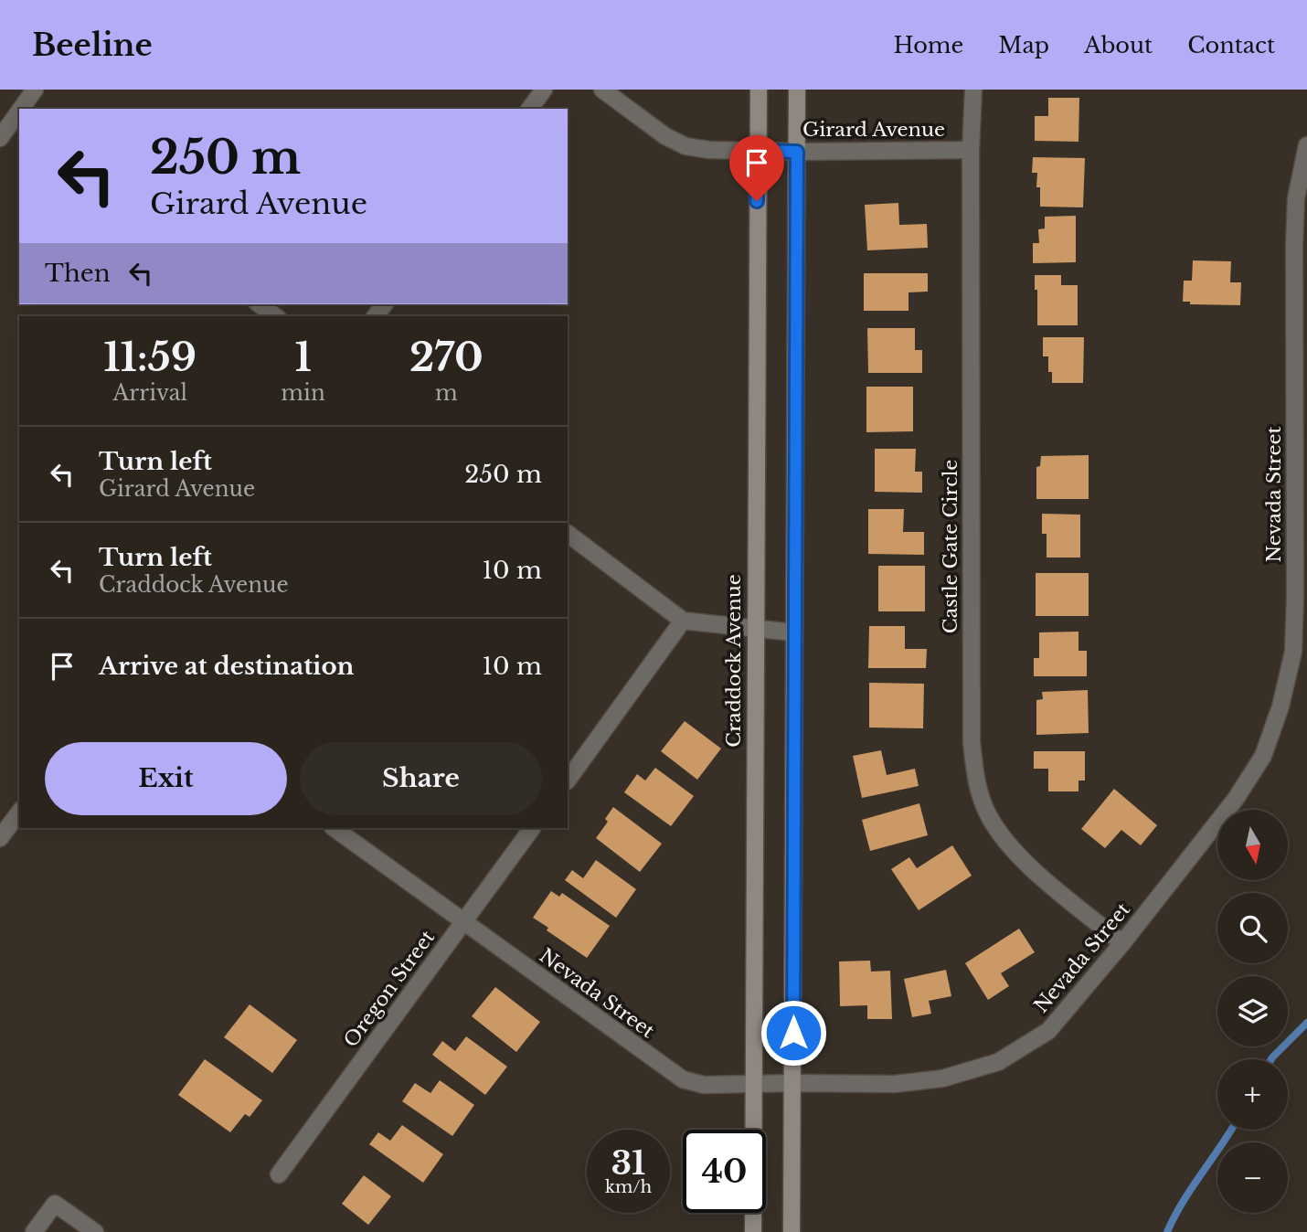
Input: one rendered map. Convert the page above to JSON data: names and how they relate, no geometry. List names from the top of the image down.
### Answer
{
  "streets": {
    "street": [
      "Girard Avenue",
      "Nevada Street",
      "Castle Gate Circle",
      "Craddock Avenue",
      "Oregon Street"
    ]
  },
  "crossings": [
    ["Girard Avenue", "Castle Gate Circle"],
    ["Girard Avenue", "Craddock Avenue"],
    ["Nevada Street", "Castle Gate Circle"],
    ["Nevada Street", "Craddock Avenue"],
    ["Nevada Street", "Oregon Street"]
  ],
  "north": "bottom",
  "page": {
    "header": "Beeline",
    "nav": [
      "Home",
      "Map",
      "About",
      "Contact"
    ],
    "turn": ["250 m", "Girard Avenue"],
    "then": "Then",
    "eta": [
      "11:59",
      "Arrival",
      "1",
      "min",
      "270",
      "m"
    ],
    "list": [
      {
        "name": "Turn left",
        "note": "Girard Avenue",
        "value": "250 m"
      },
      {
        "name": "Turn left",
        "note": "Craddock Avenue",
        "value": "10 m"
      },
      {
        "name": "Arrive at destination",
        "value": "10 m"
      }
    ],
    "buttons": ["Exit", "Share"],
    "map_buttons": ["+", "−"],
    "speed": "31 km/h",
    "limit": "40"
  }
}
